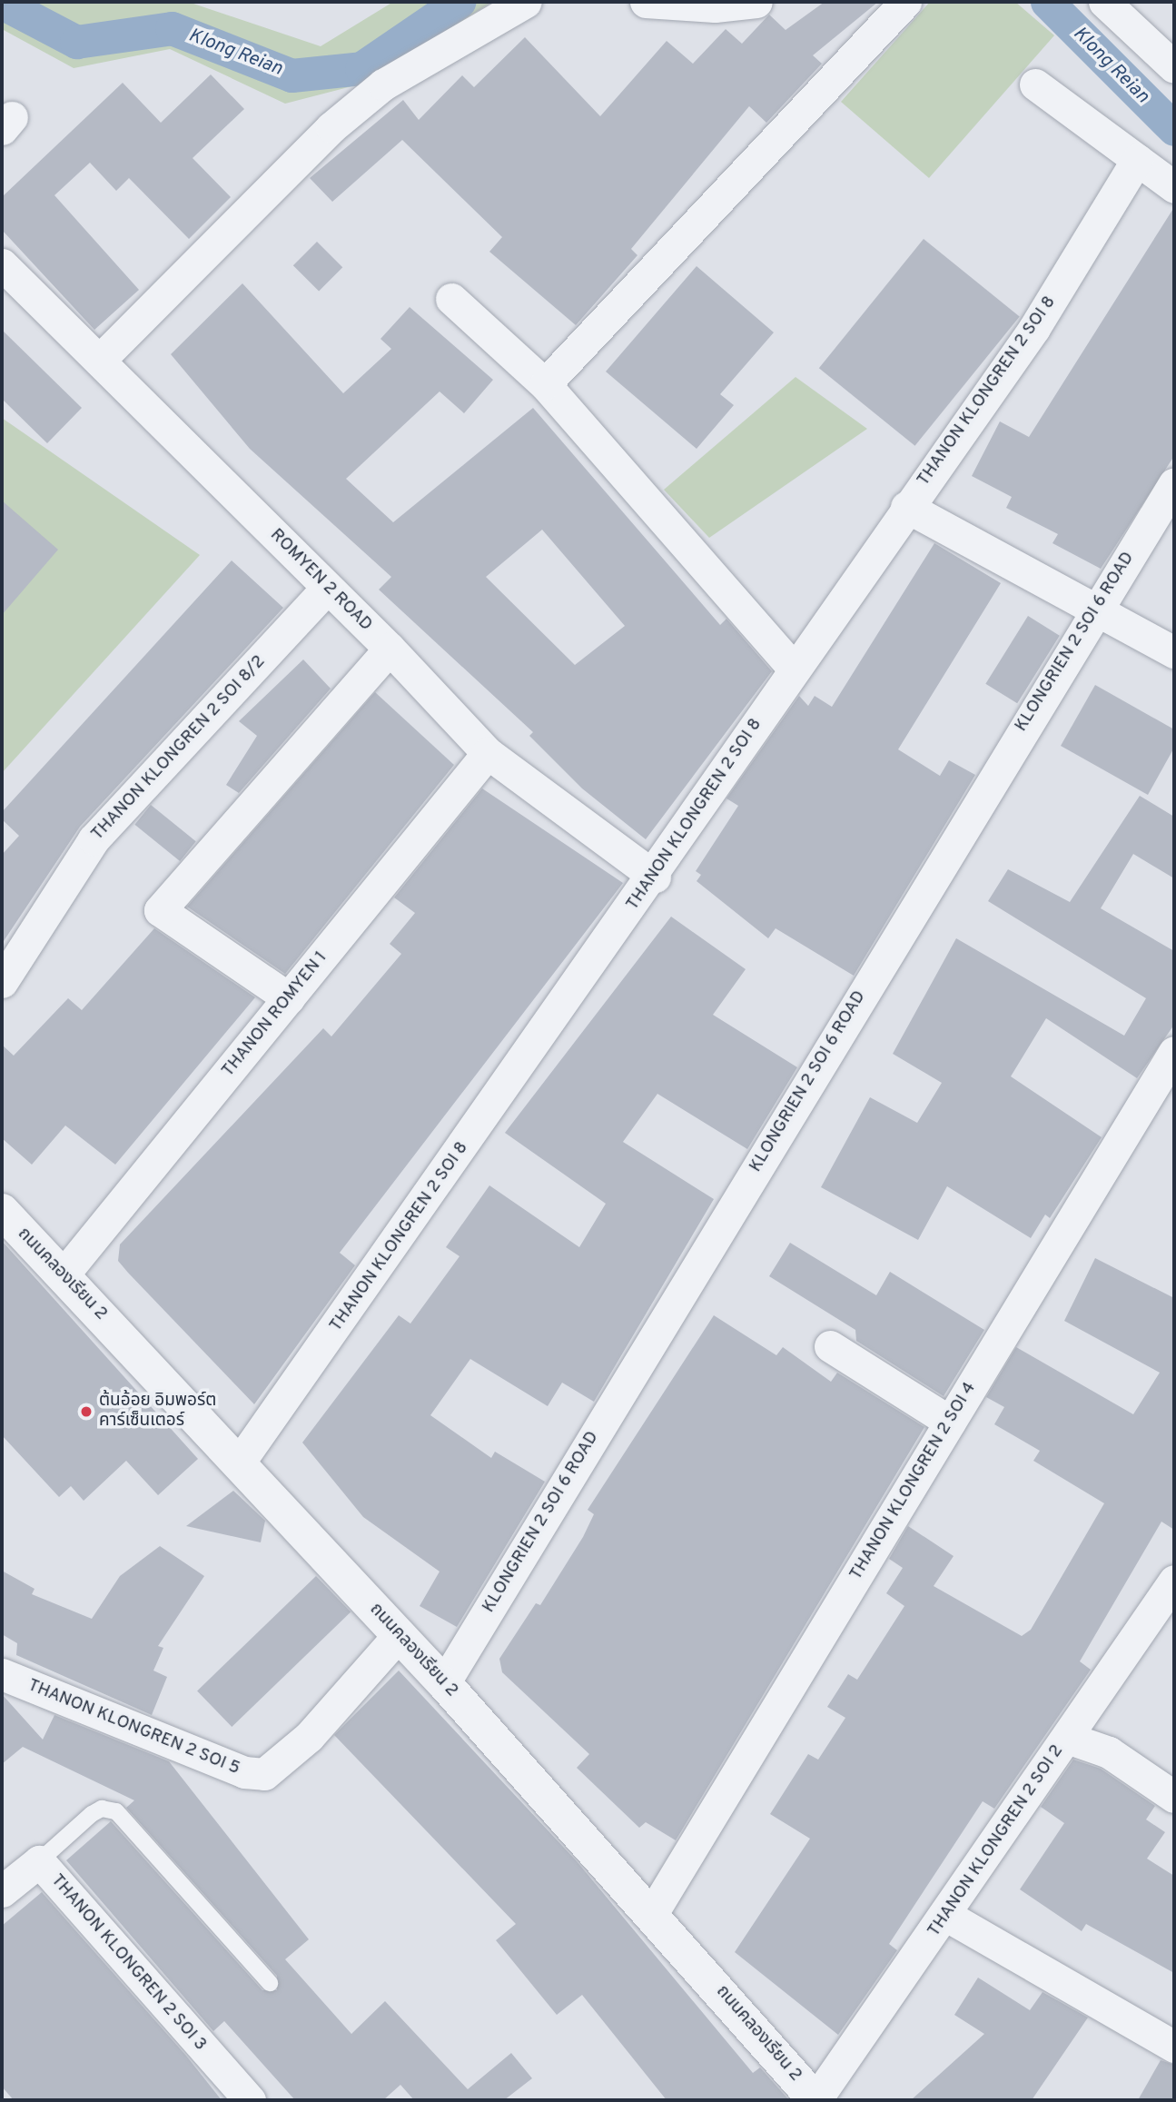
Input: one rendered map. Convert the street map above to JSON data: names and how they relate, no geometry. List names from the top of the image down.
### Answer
{
  "streets": {
    "street": [
      "THANON KLONGREN 2 SOI 8",
      "ROMYEN 2 ROAD",
      "KLONGRIEN 2 SOI 6 ROAD",
      "THANON KLONGREN 2 SOI 8/2",
      "THANON ROMYEN 1",
      "ถนนคลองเรียน 2",
      "THANON KLONGREN 2 SOI 4",
      "THANON KLONGREN 2 SOI 5",
      "THANON KLONGREN 2 SOI 2",
      "THANON KLONGREN 2 SOI 3"
    ]
  },
  "crossings": [
    ["THANON KLONGREN 2 SOI 8", "ROMYEN 2 ROAD"],
    ["THANON KLONGREN 2 SOI 8", "ถนนคลองเรียน 2"],
    ["ROMYEN 2 ROAD", "THANON KLONGREN 2 SOI 8/2"],
    ["ROMYEN 2 ROAD", "THANON ROMYEN 1"],
    ["KLONGRIEN 2 SOI 6 ROAD", "ถนนคลองเรียน 2"],
    ["THANON ROMYEN 1", "ถนนคลองเรียน 2"],
    ["ถนนคลองเรียน 2", "THANON KLONGREN 2 SOI 4"],
    ["ถนนคลองเรียน 2", "THANON KLONGREN 2 SOI 5"],
    ["ถนนคลองเรียน 2", "THANON KLONGREN 2 SOI 2"]
  ],
  "water": ["Klong Reian"],
  "places": ["ต้นอ้อย อิมพอร์ต คาร์เซ็นเตอร์"]
}
